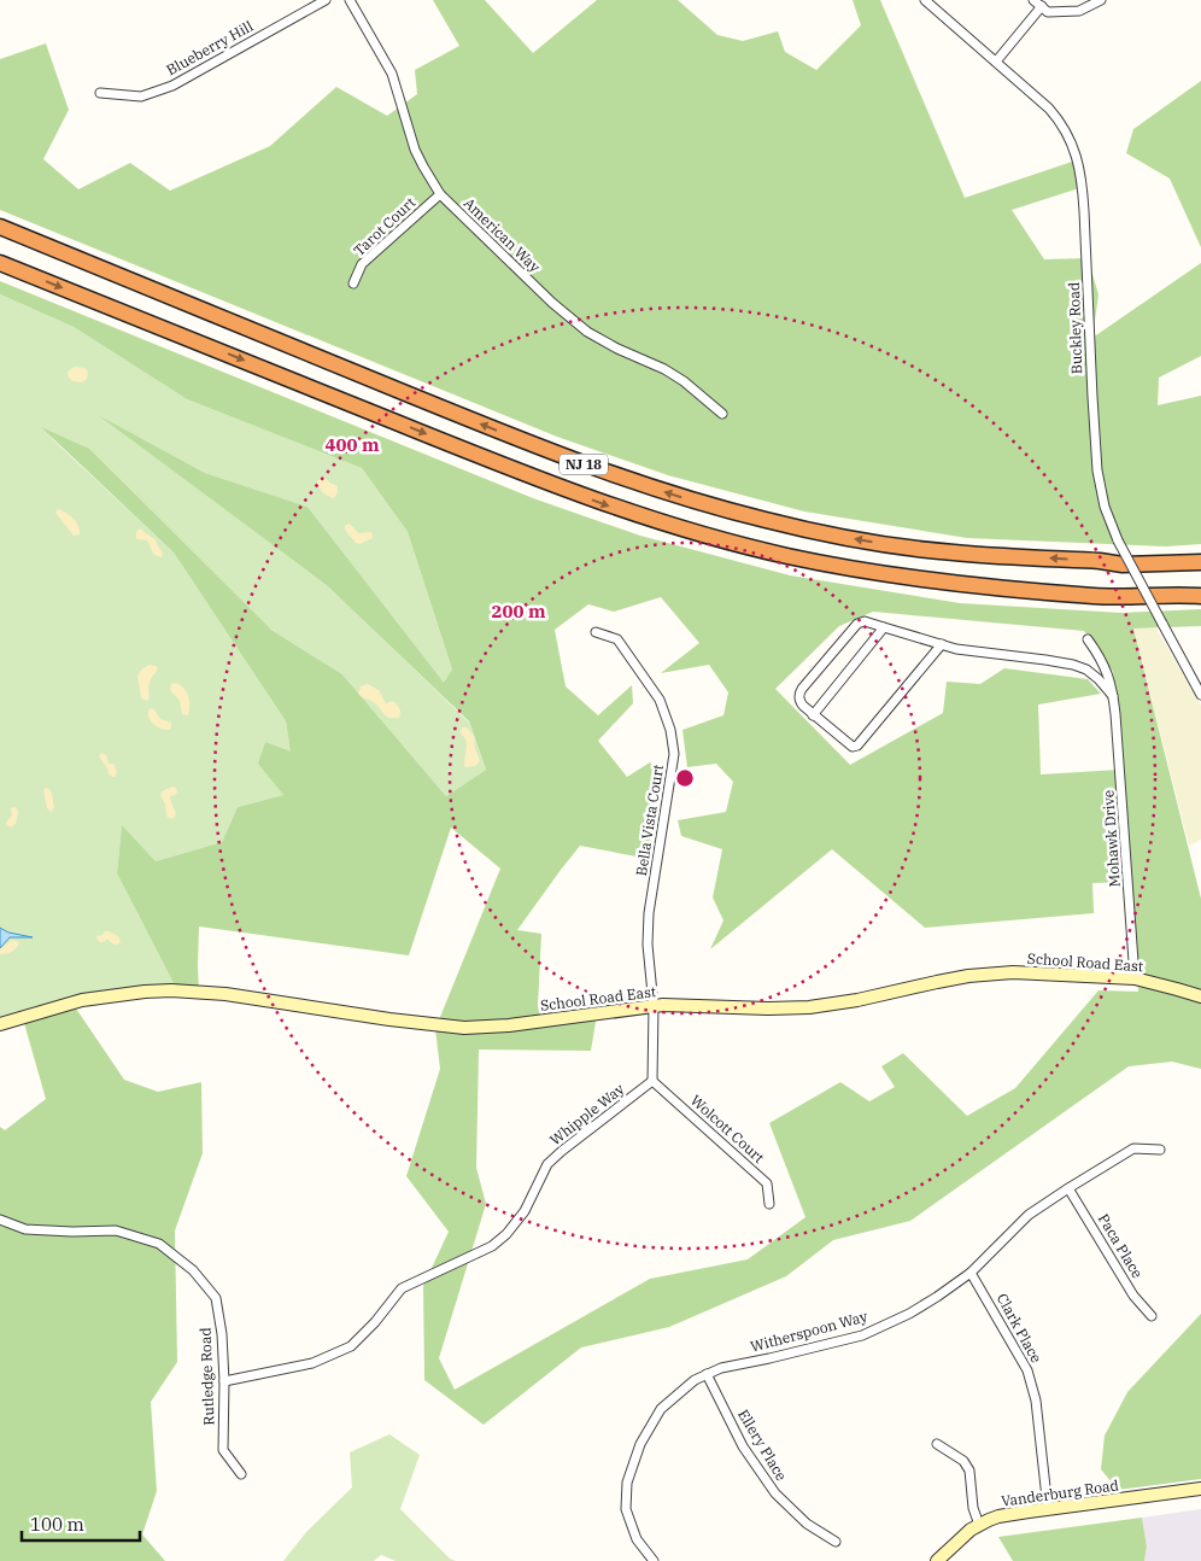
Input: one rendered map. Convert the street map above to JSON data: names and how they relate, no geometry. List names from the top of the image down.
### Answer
{
  "streets": {
    "highway": ["NJ 18"],
    "street": [
      "Blueberry Hill",
      "Tarot Court",
      "American Way",
      "Buckley Road",
      "Bella Vista Court",
      "Mohawk Drive",
      "School Road East",
      "Whipple Way",
      "Wolcott Court",
      "Paca Place",
      "Clark Place",
      "Witherspoon Way",
      "Rutledge Road",
      "Ellery Place",
      "Vanderburg Road"
    ]
  },
  "crossings": [
    ["Tarot Court", "American Way"],
    ["Bella Vista Court", "School Road East"],
    ["Bella Vista Court", "Whipple Way"],
    ["Bella Vista Court", "Wolcott Court"],
    ["Mohawk Drive", "School Road East"],
    ["Whipple Way", "Wolcott Court"],
    ["Whipple Way", "Rutledge Road"],
    ["Paca Place", "Witherspoon Way"],
    ["Clark Place", "Witherspoon Way"],
    ["Clark Place", "Vanderburg Road"],
    ["Witherspoon Way", "Ellery Place"]
  ],
  "scale_bar": "100 m",
  "rings": ["400 m", "200 m"]
}
